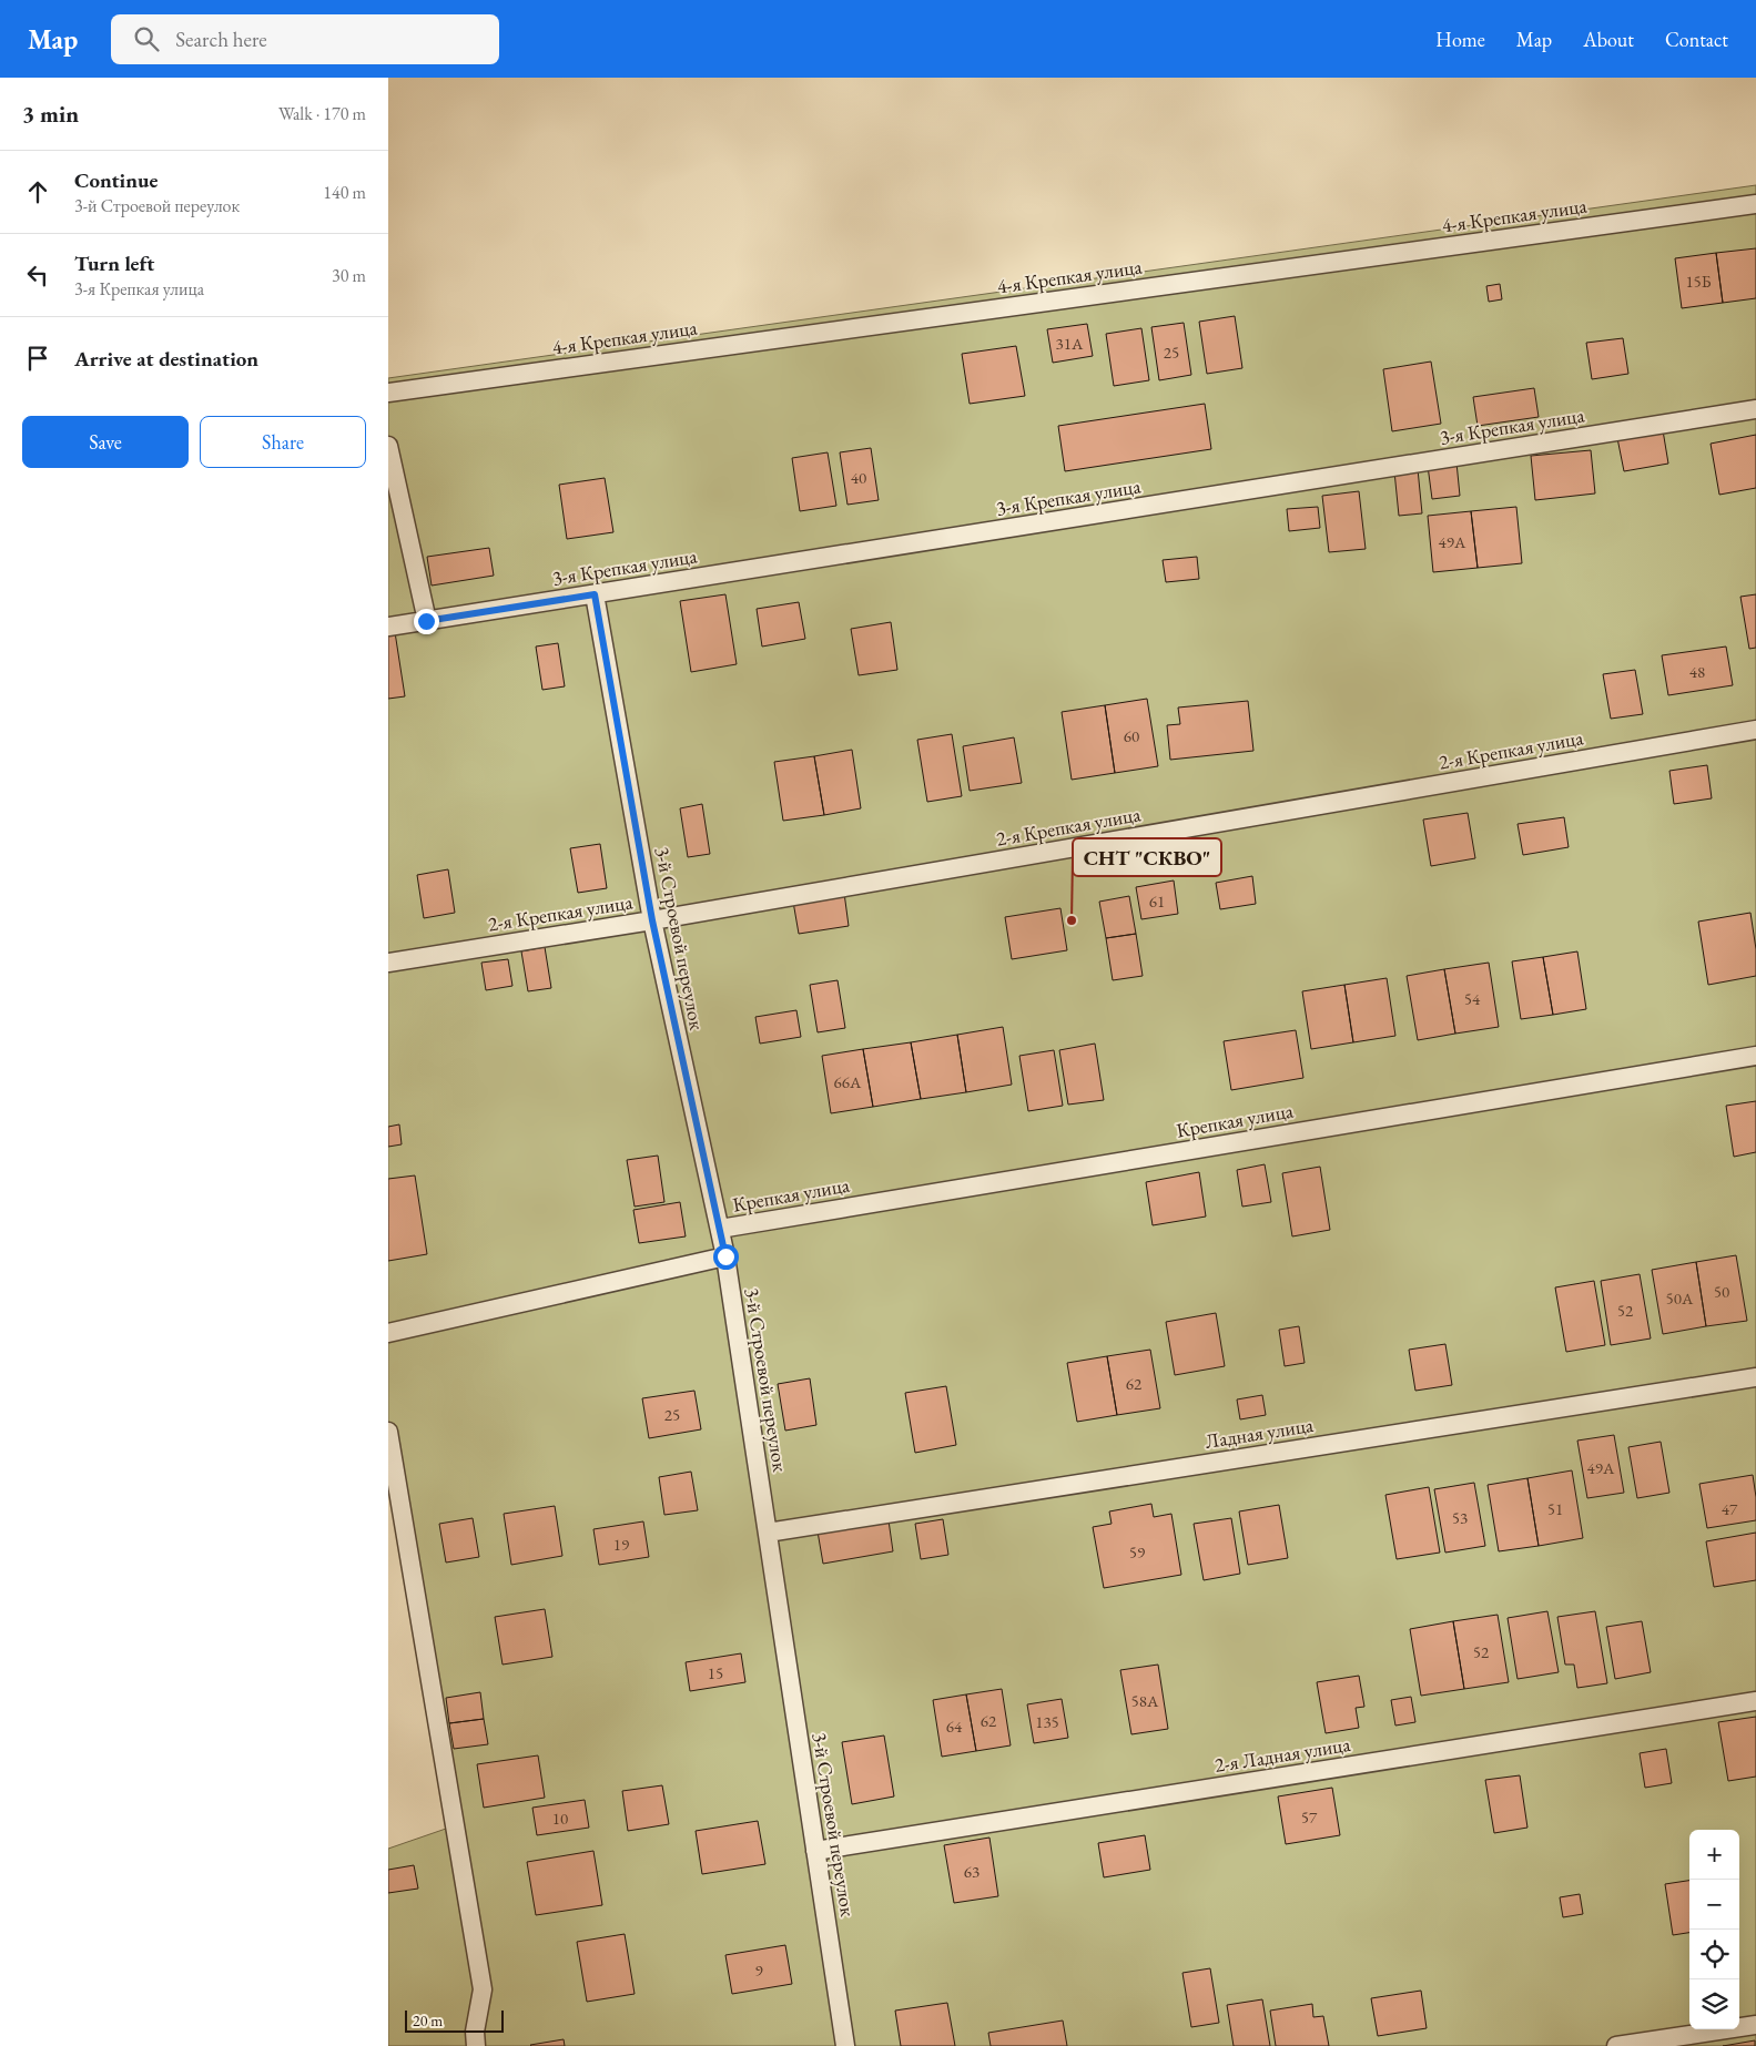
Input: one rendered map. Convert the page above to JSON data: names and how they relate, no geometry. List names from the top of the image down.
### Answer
{
  "streets": {
    "lane": [
      "4-я Крепкая улица",
      "3-я Крепкая улица",
      "2-я Крепкая улица",
      "3-й Строевой переулок",
      "Крепкая улица",
      "Ладная улица",
      "2-я Ладная улица"
    ]
  },
  "crossings": [
    ["3-я Крепкая улица", "3-й Строевой переулок"],
    ["2-я Крепкая улица", "3-й Строевой переулок"],
    ["3-й Строевой переулок", "Крепкая улица"],
    ["3-й Строевой переулок", "Ладная улица"],
    ["3-й Строевой переулок", "2-я Ладная улица"]
  ],
  "places": ["СНТ \"СКВО\""],
  "house_numbers": [
    "15Б",
    "31А",
    "25",
    "40",
    "49А",
    "48",
    "60",
    "61",
    "54",
    "66А",
    "50",
    "50А",
    "52",
    "62",
    "25",
    "49А",
    "51",
    "47",
    "53",
    "19",
    "59",
    "52",
    "15",
    "58А",
    "62",
    "135",
    "64",
    "57",
    "10",
    "63",
    "9"
  ],
  "scale_bar": "20 m",
  "page": {
    "header": "Map",
    "search": "Search here",
    "nav": [
      "Home",
      "Map",
      "About",
      "Contact"
    ],
    "heading": ["3 min", "Walk · 170 m"],
    "list": [
      ["Continue", "3-й Строевой переулок", "140 m"],
      ["Turn left", "3-я Крепкая улица", "30 m"],
      "Arrive at destination"
    ],
    "buttons": ["Save", "Share"],
    "map_buttons": ["+", "−"],
    "scale": "20 m"
  }
}
